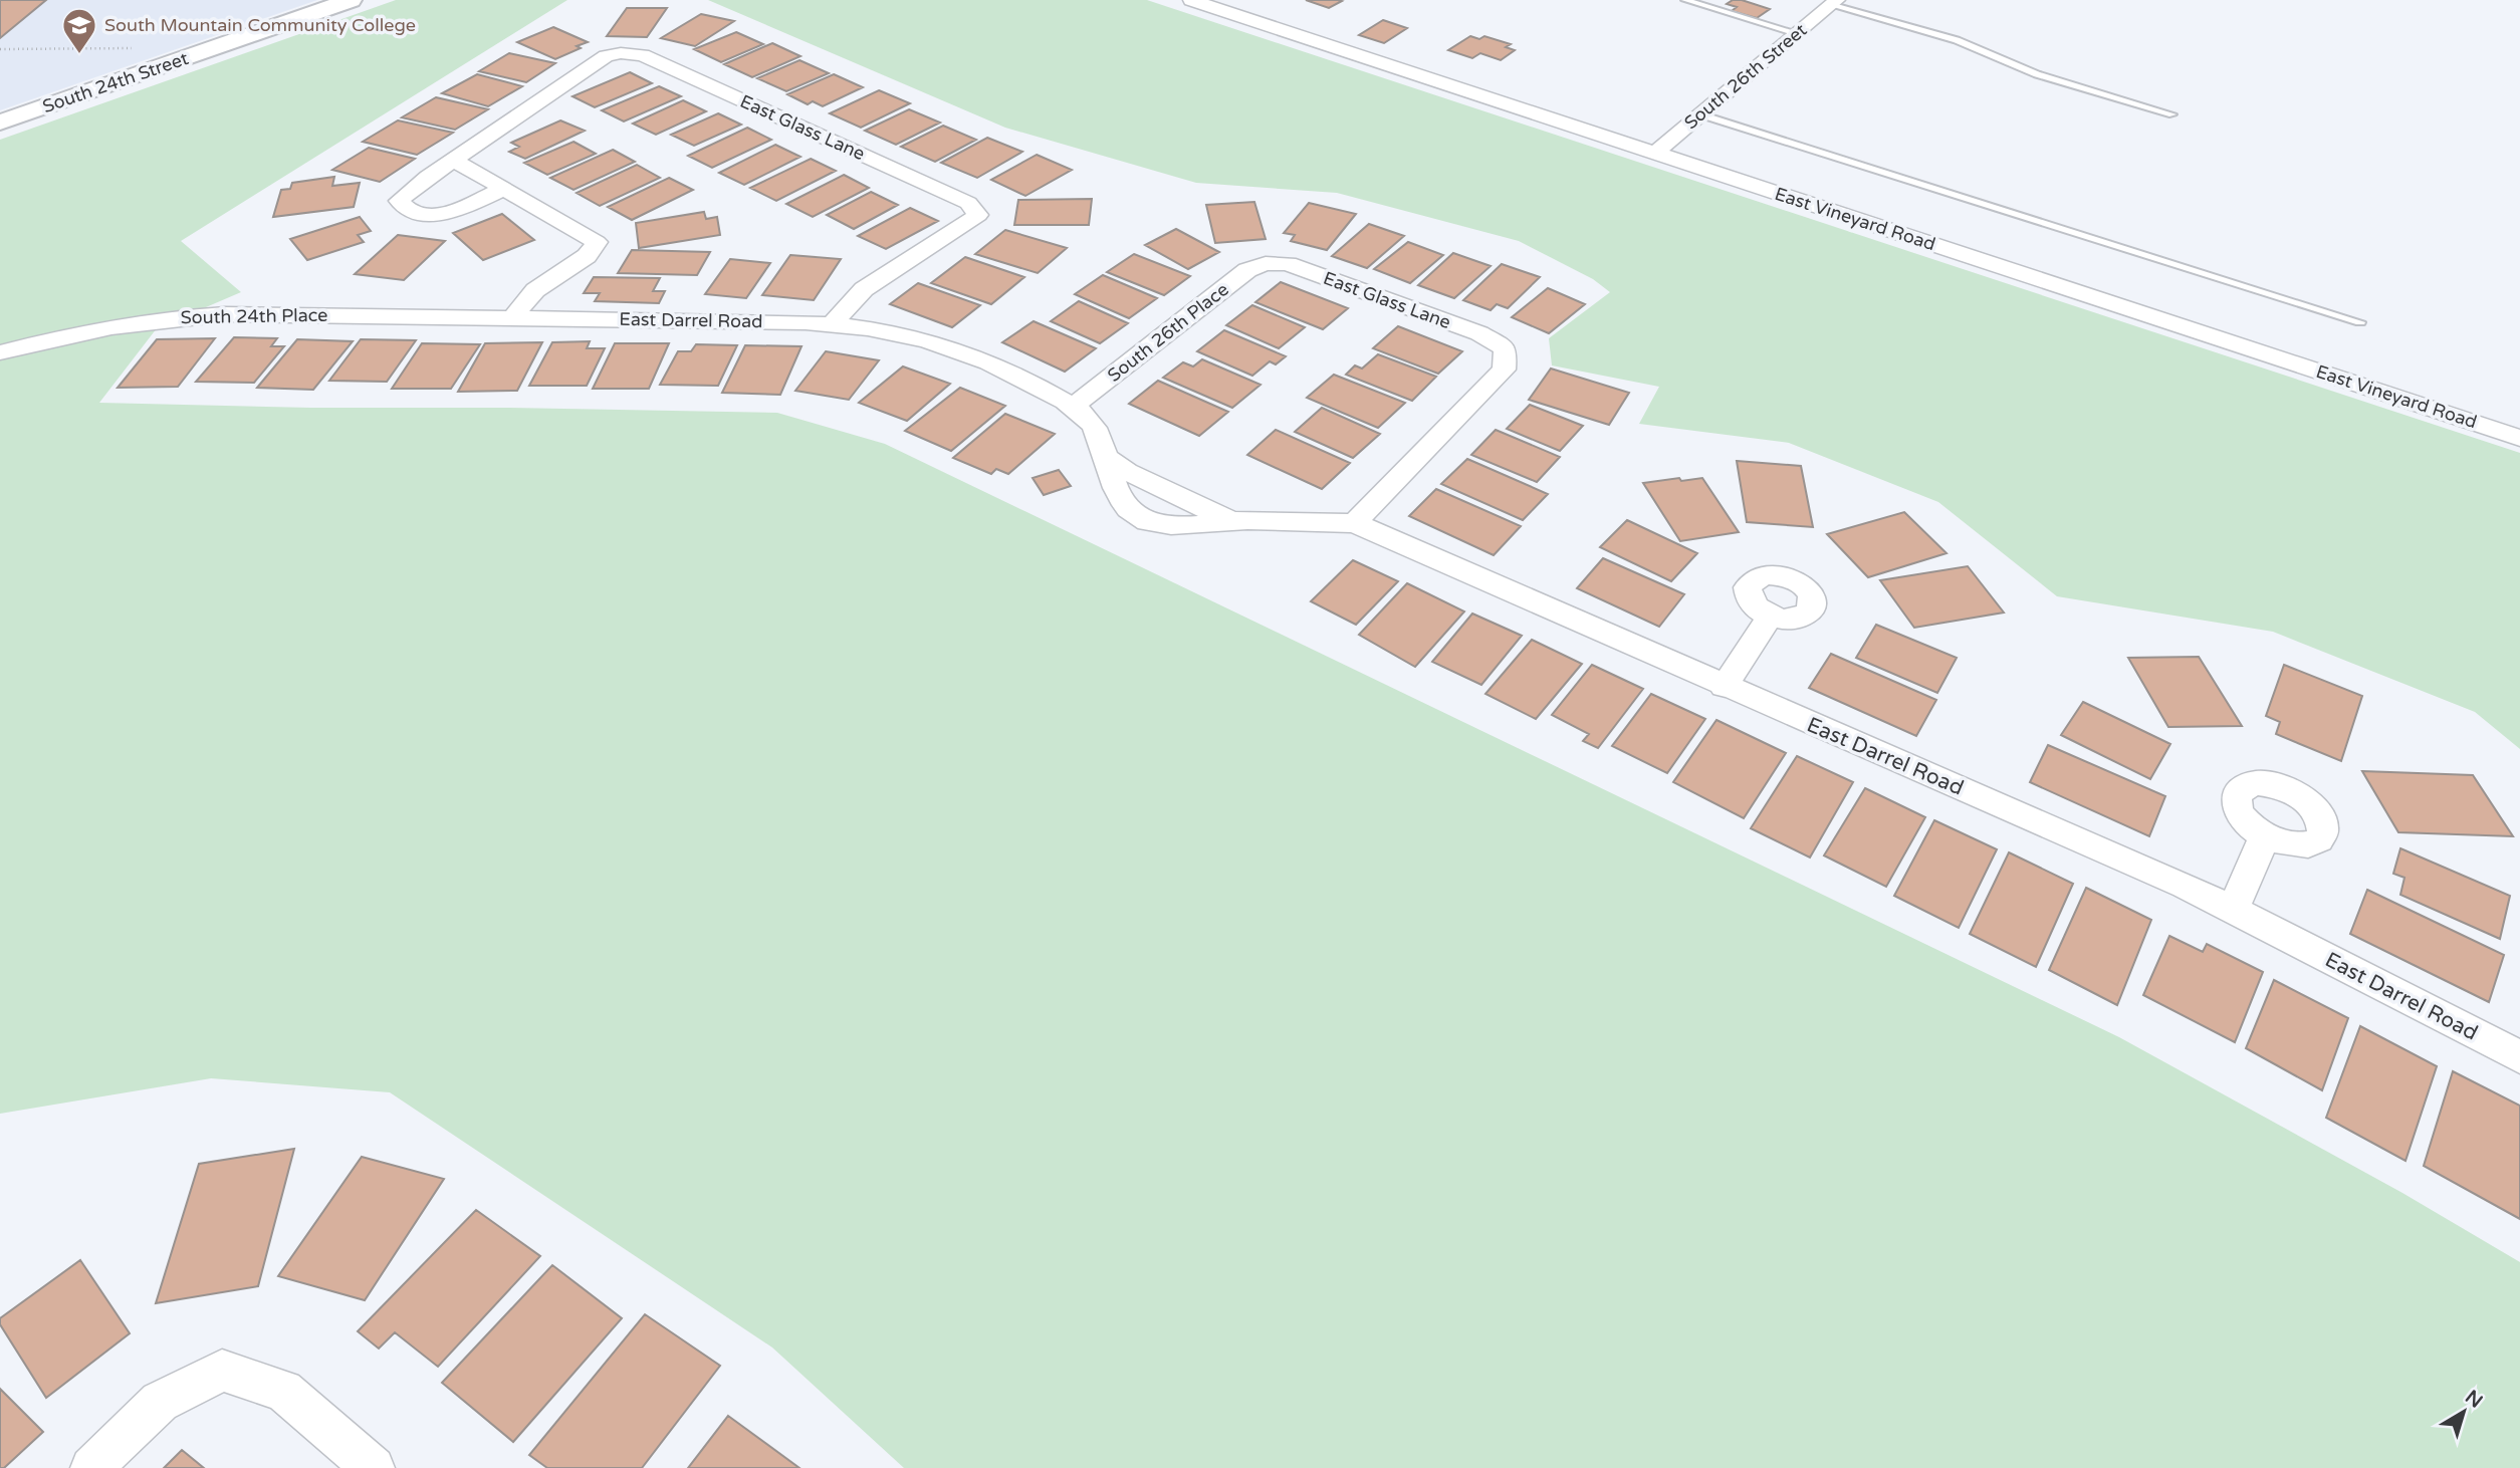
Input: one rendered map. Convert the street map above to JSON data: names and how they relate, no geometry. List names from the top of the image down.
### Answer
{
  "streets": {
    "main road": ["South 24th Street"],
    "street": [
      "South 26th Street",
      "East Glass Lane",
      "East Vineyard Road",
      "South 24th Place",
      "East Darrel Road",
      "South 26th Place"
    ]
  },
  "crossings": [
    ["South 26th Street", "East Vineyard Road"],
    ["East Glass Lane", "East Darrel Road"],
    ["East Glass Lane", "South 26th Place"],
    ["South 24th Place", "East Darrel Road"],
    ["East Darrel Road", "South 26th Place"]
  ],
  "places": {
    "school or university": ["South Mountain Community College"]
  },
  "north": "top right"
}
